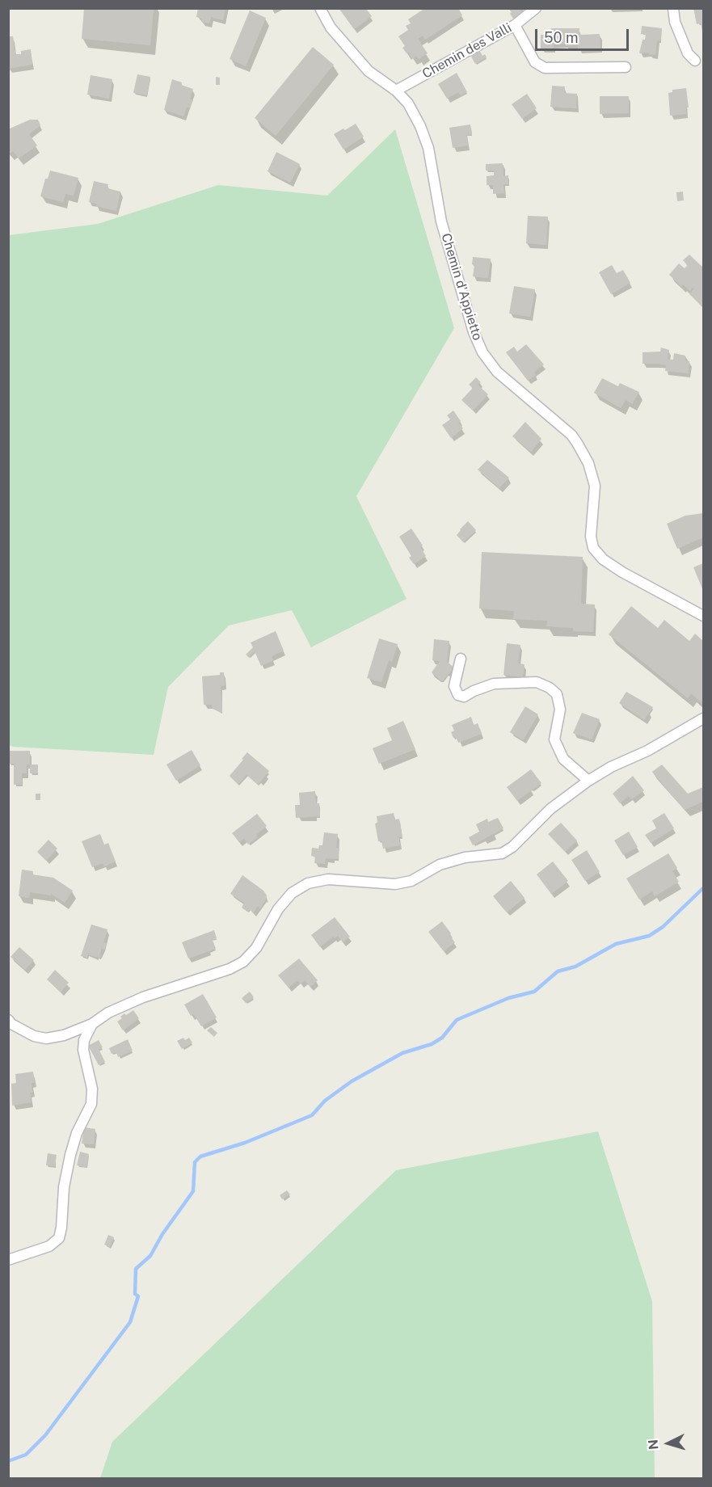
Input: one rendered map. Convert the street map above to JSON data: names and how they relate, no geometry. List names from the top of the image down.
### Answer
{
  "streets": {
    "street": ["Chemin des Valli", "Chemin d'Appietto"]
  },
  "crossings": [
    ["Chemin des Valli", "Chemin d'Appietto"]
  ],
  "scale_bar": "50 m",
  "north": "left"
}
